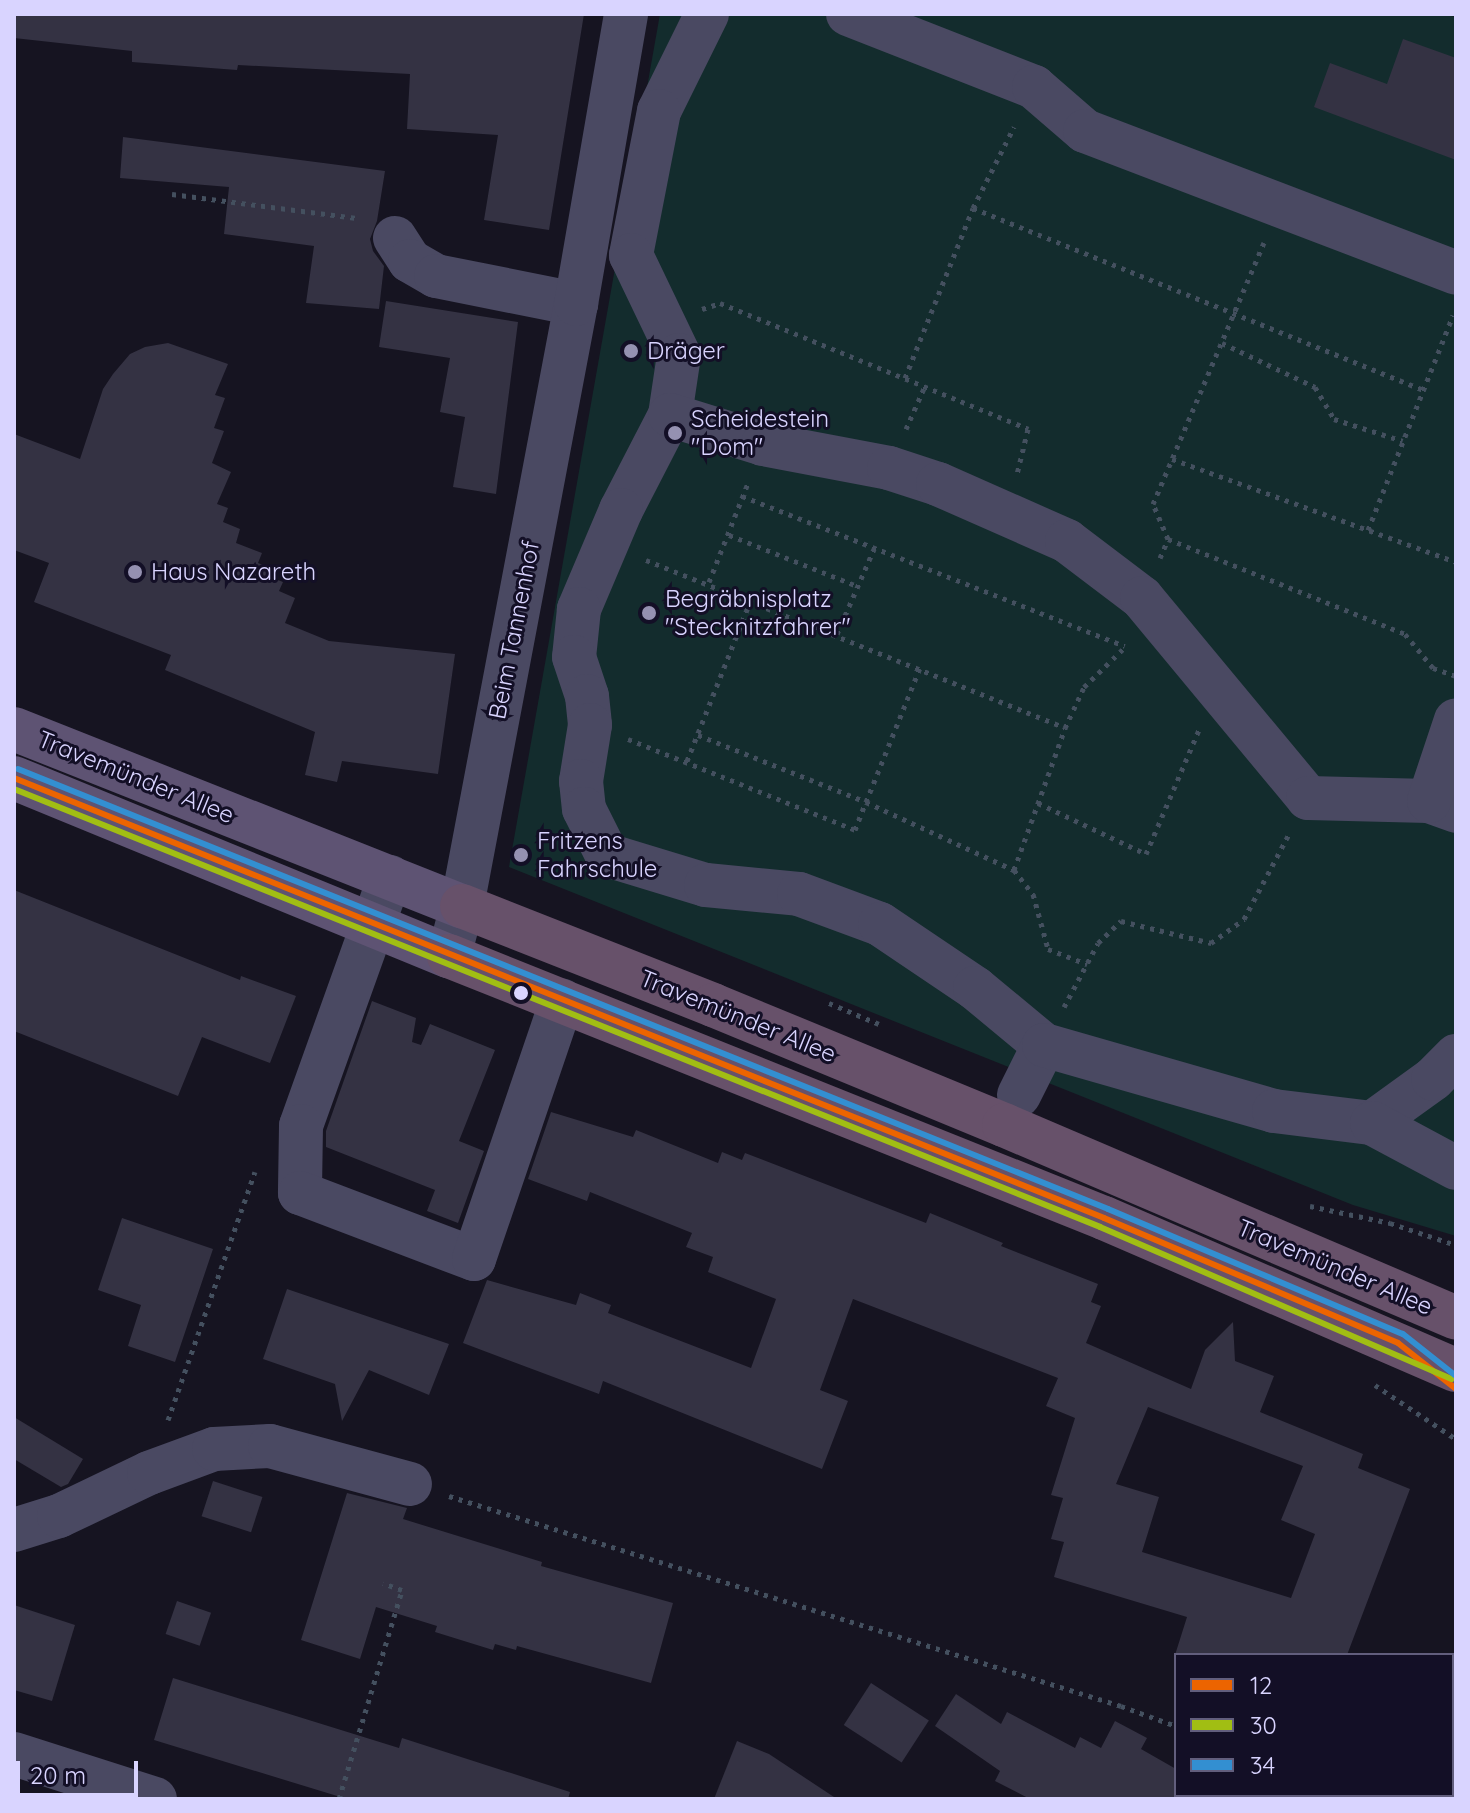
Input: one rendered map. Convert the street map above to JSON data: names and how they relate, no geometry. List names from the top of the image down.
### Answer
{
  "streets": {
    "highway": ["Travemünder Allee"],
    "street": ["Beim Tannenhof"]
  },
  "crossings": [
    ["Beim Tannenhof", "Travemünder Allee"]
  ],
  "places": [
    "Dräger",
    "Scheidestein \"Dom\"",
    "Haus Nazareth",
    "Begräbnisplatz \"Stecknitzfahrer\"",
    "Fritzens Fahrschule"
  ],
  "lines": ["transit line 34", "transit line 12", "transit line 30"],
  "legend": ["12", "30", "34"],
  "scale_bar": "20 m"
}
